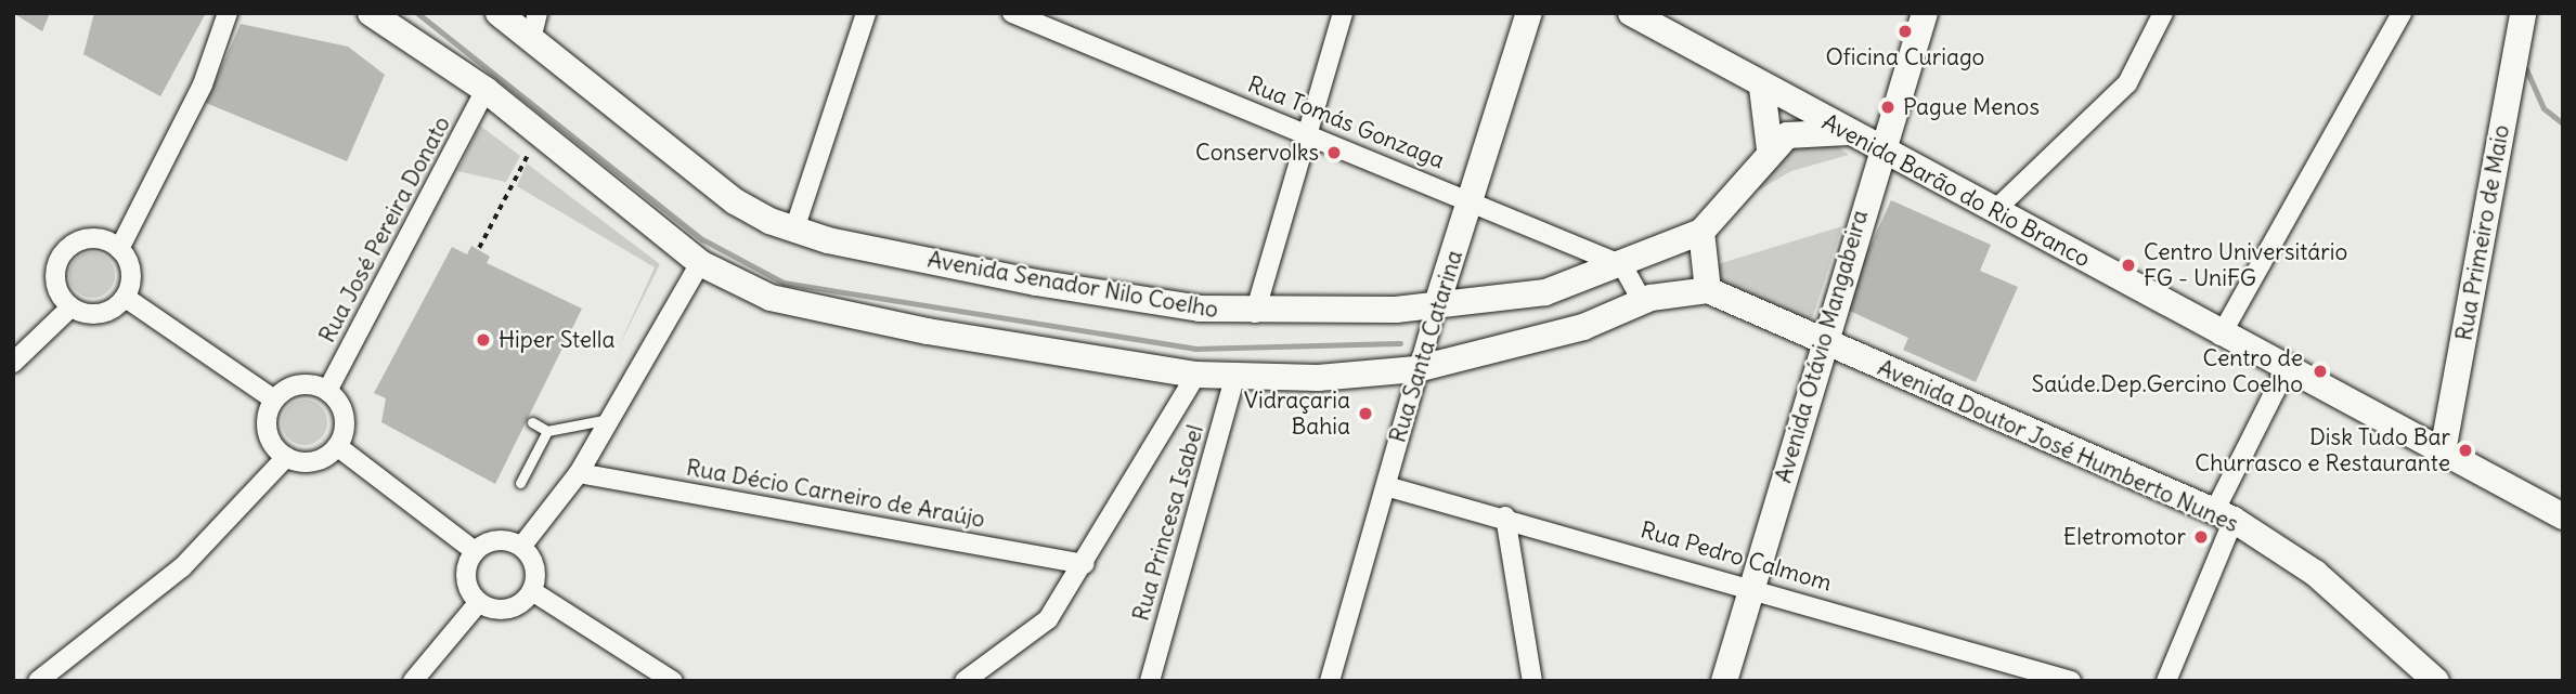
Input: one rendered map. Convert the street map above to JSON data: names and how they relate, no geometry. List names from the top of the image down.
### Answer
{
  "streets": {
    "main road": [
      "Avenida Barão do Rio Branco",
      "Rua Primeiro de Maio",
      "Avenida Senador Nilo Coelho",
      "Rua Santa Catarina",
      "Avenida Otávio Mangabeira",
      "Avenida Doutor José Humberto Nunes"
    ],
    "street": [
      "Rua Tomás Gonzaga",
      "Rua José Pereira Donato",
      "Rua Décio Carneiro de Araújo",
      "Rua Princesa Isabel",
      "Rua Pedro Calmom"
    ]
  },
  "crossings": [
    ["Rua Tomás Gonzaga", "Avenida Senador Nilo Coelho"],
    ["Rua Tomás Gonzaga", "Rua Santa Catarina"],
    ["Avenida Barão do Rio Branco", "Rua Primeiro de Maio"],
    ["Avenida Barão do Rio Branco", "Avenida Senador Nilo Coelho"],
    ["Avenida Barão do Rio Branco", "Avenida Otávio Mangabeira"],
    ["Avenida Senador Nilo Coelho", "Rua Santa Catarina"],
    ["Rua Santa Catarina", "Rua Pedro Calmom"],
    ["Avenida Otávio Mangabeira", "Avenida Doutor José Humberto Nunes"],
    ["Avenida Otávio Mangabeira", "Rua Pedro Calmom"]
  ],
  "places": [
    "Oficina Curiago",
    "Pague Menos",
    "Conservolks",
    "Centro Universitário FG - UniFG",
    "Hiper Stella",
    "Centro de Saúde.Dep.Gercino Coelho",
    "Vidraçaria Bahia",
    "Disk Tudo Bar Churrasco e Restaurante",
    "Eletromotor"
  ]
}
